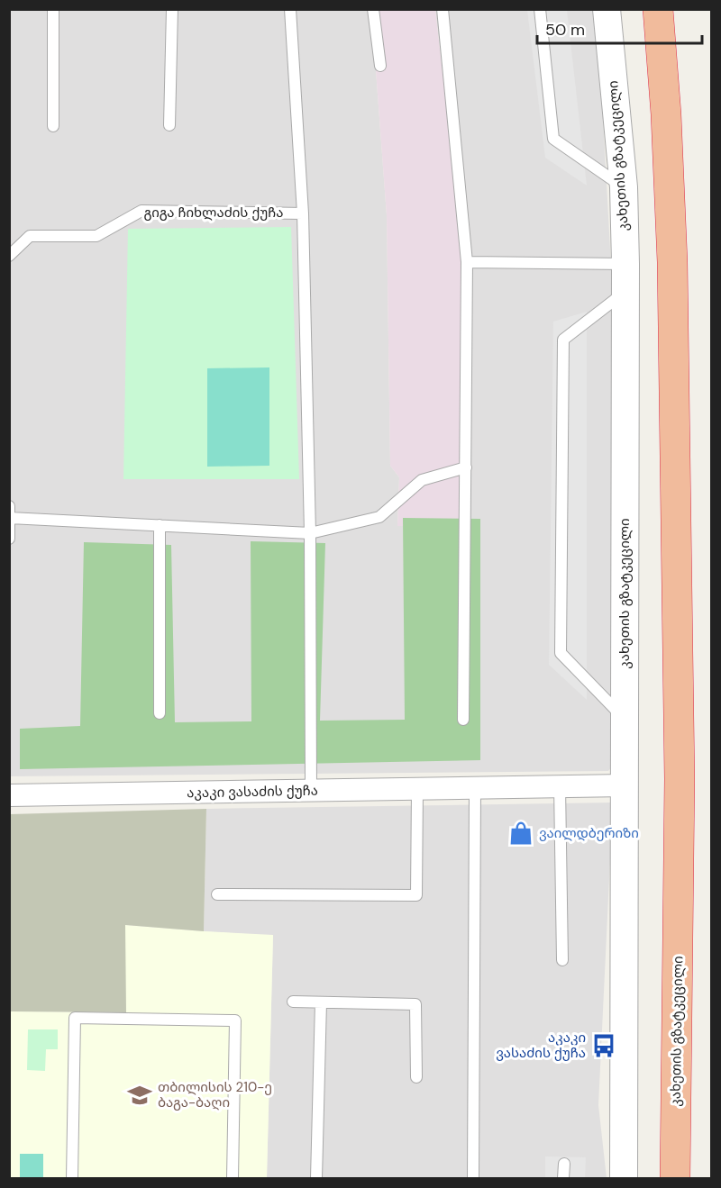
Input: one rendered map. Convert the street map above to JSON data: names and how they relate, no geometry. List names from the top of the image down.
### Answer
{
  "streets": {
    "highway": ["კახეთის გზატკეცილი"],
    "street": ["აკაკი ვასაძის ქუჩა"],
    "lane": ["გიგა ჩიხლაძის ქუჩა"]
  },
  "crossings": [
    ["კახეთის გზატკეცილი", "აკაკი ვასაძის ქუჩა"]
  ],
  "places": {
    "shop": ["ვაილდბერიზი"],
    "bus stop": ["აკაკი ვასაძის ქუჩა"],
    "school or university": ["თბილისის 210-ე ბაგა-ბაღი"]
  },
  "scale_bar": "50 m"
}
